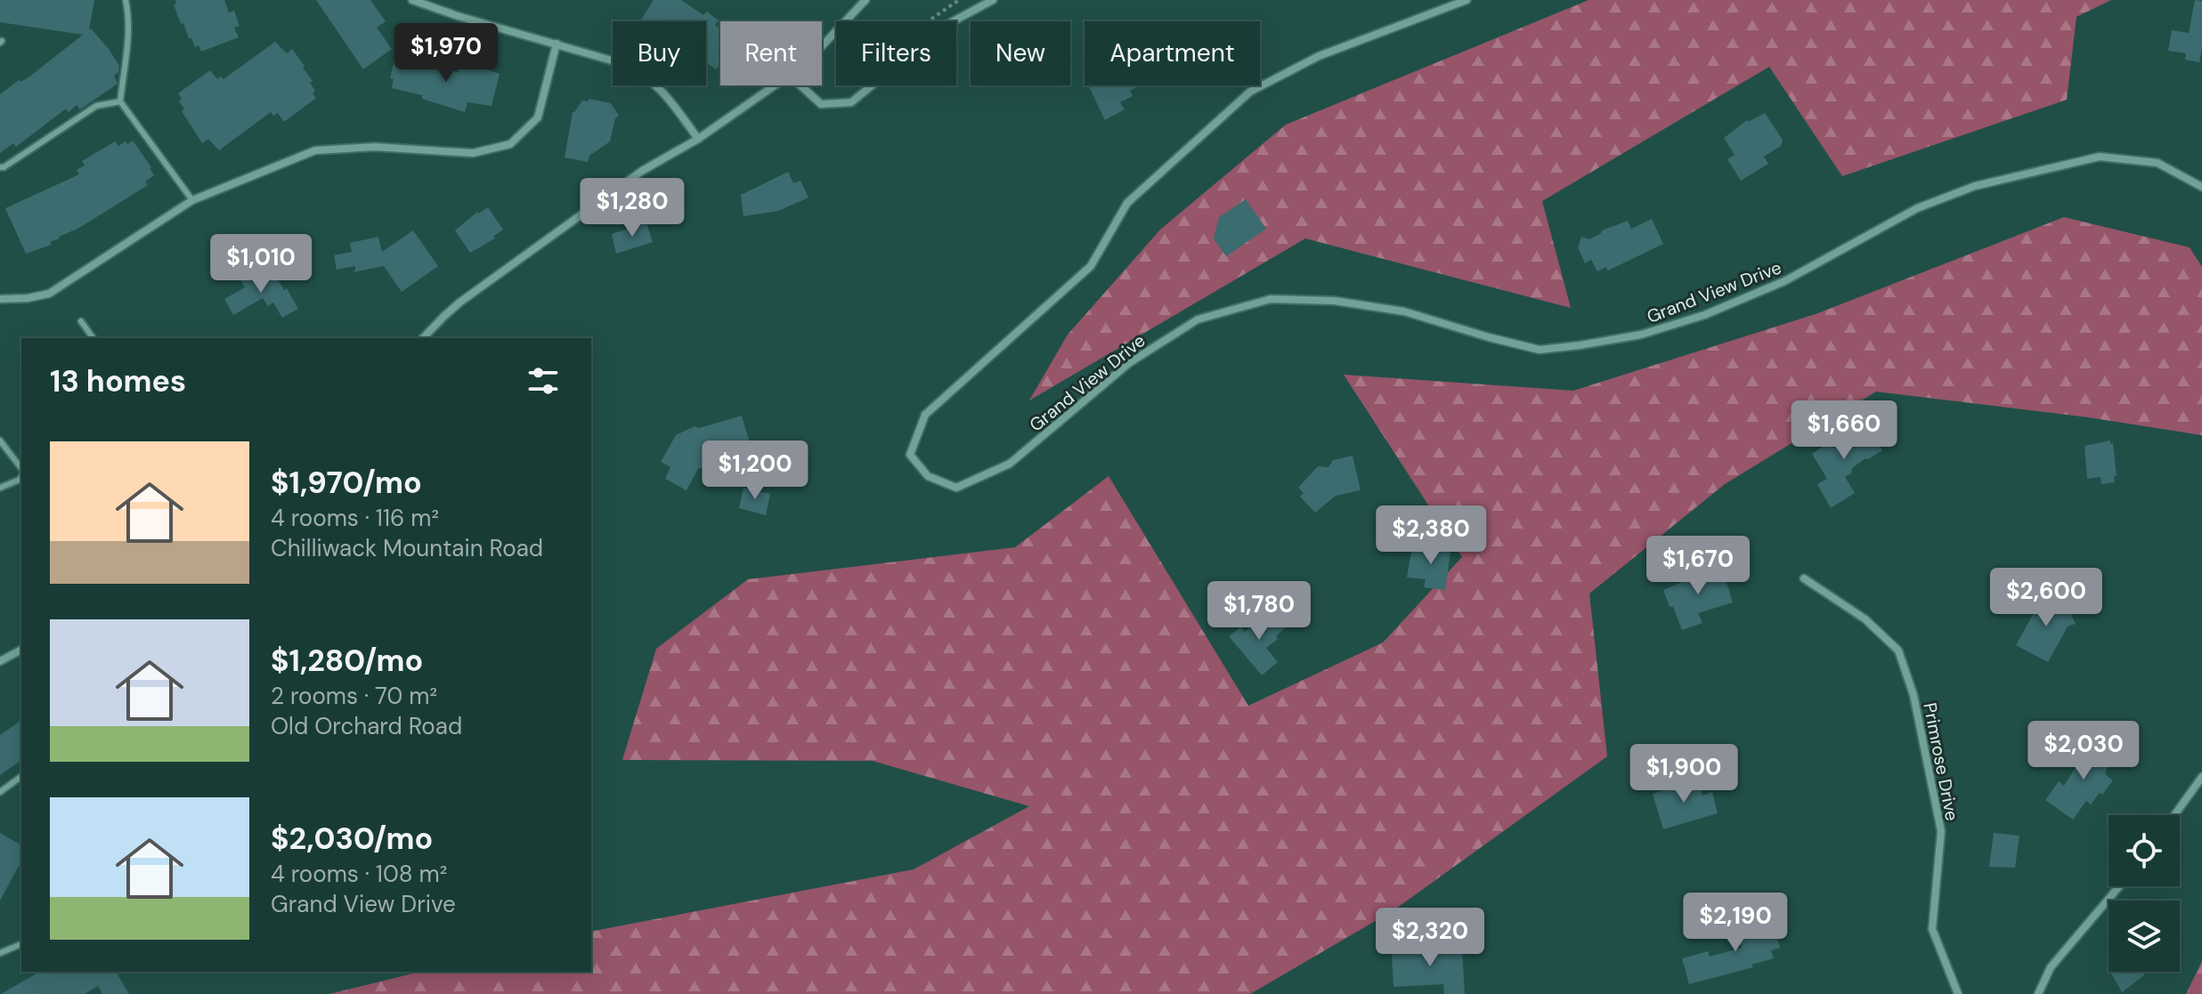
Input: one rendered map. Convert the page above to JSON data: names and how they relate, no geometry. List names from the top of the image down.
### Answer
{
  "streets": {
    "street": ["Grand View Drive", "Primrose Drive"]
  },
  "page": {
    "chip": [
      "Buy",
      "Rent",
      "Filters",
      "New",
      "Apartment"
    ],
    "price": [
      "$1,970",
      "$1,280",
      "$1,010",
      "$1,660",
      "$1,200",
      "$2,380",
      "$1,670",
      "$2,600",
      "$1,780",
      "$2,030",
      "$1,900",
      "$2,190",
      "$2,320"
    ],
    "heading": "13 homes",
    "list": [
      {
        "name": "$1,970/mo",
        "note": "4 rooms · 116 m² · Chilliwack Mountain Road"
      },
      {
        "name": "$1,280/mo",
        "note": "2 rooms · 70 m² · Old Orchard Road"
      },
      {
        "name": "$2,030/mo",
        "note": "4 rooms · 108 m² · Grand View Drive"
      }
    ]
  }
}
